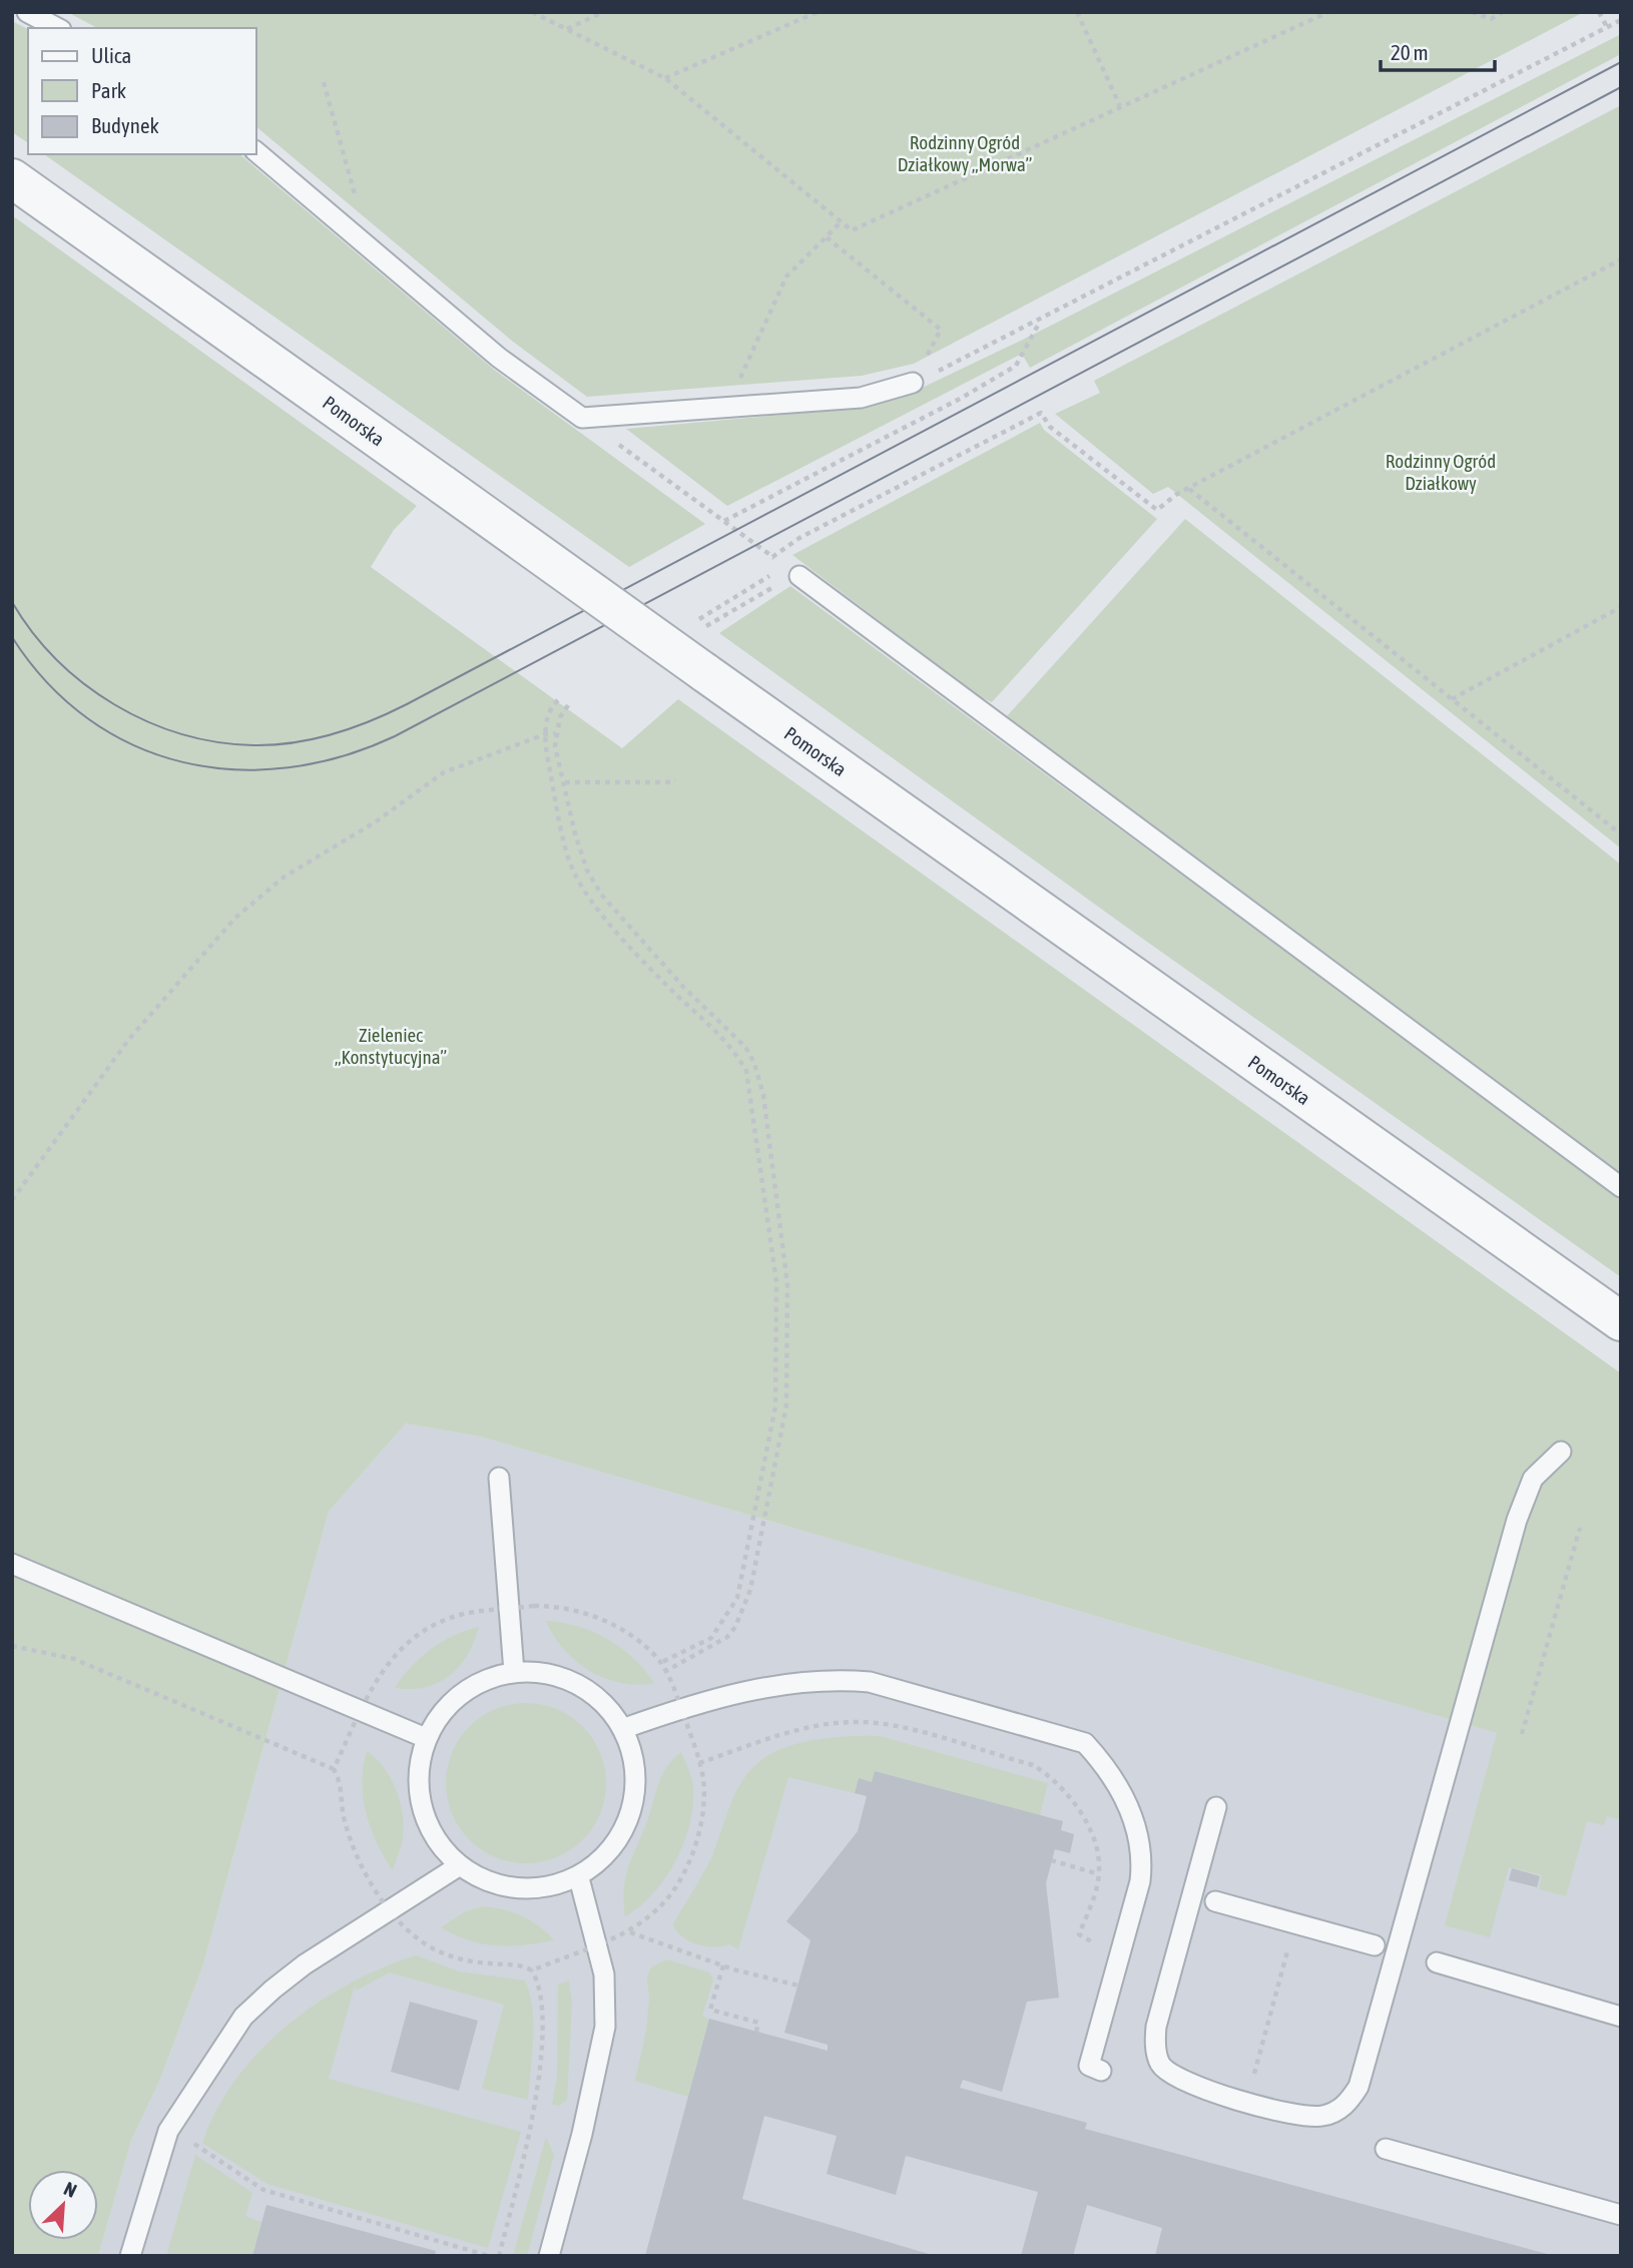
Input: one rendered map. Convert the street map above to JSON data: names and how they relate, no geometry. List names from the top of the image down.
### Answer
{
  "streets": {
    "street": ["Pomorska"]
  },
  "parks": ["Rodzinny Ogród Działkowy „Morwa”", "Rodzinny Ogród Działkowy", "Zieleniec „Konstytucyjna”"],
  "legend": ["Ulica", "Park", "Budynek"],
  "scale_bar": "20 m",
  "north": "top right"
}
